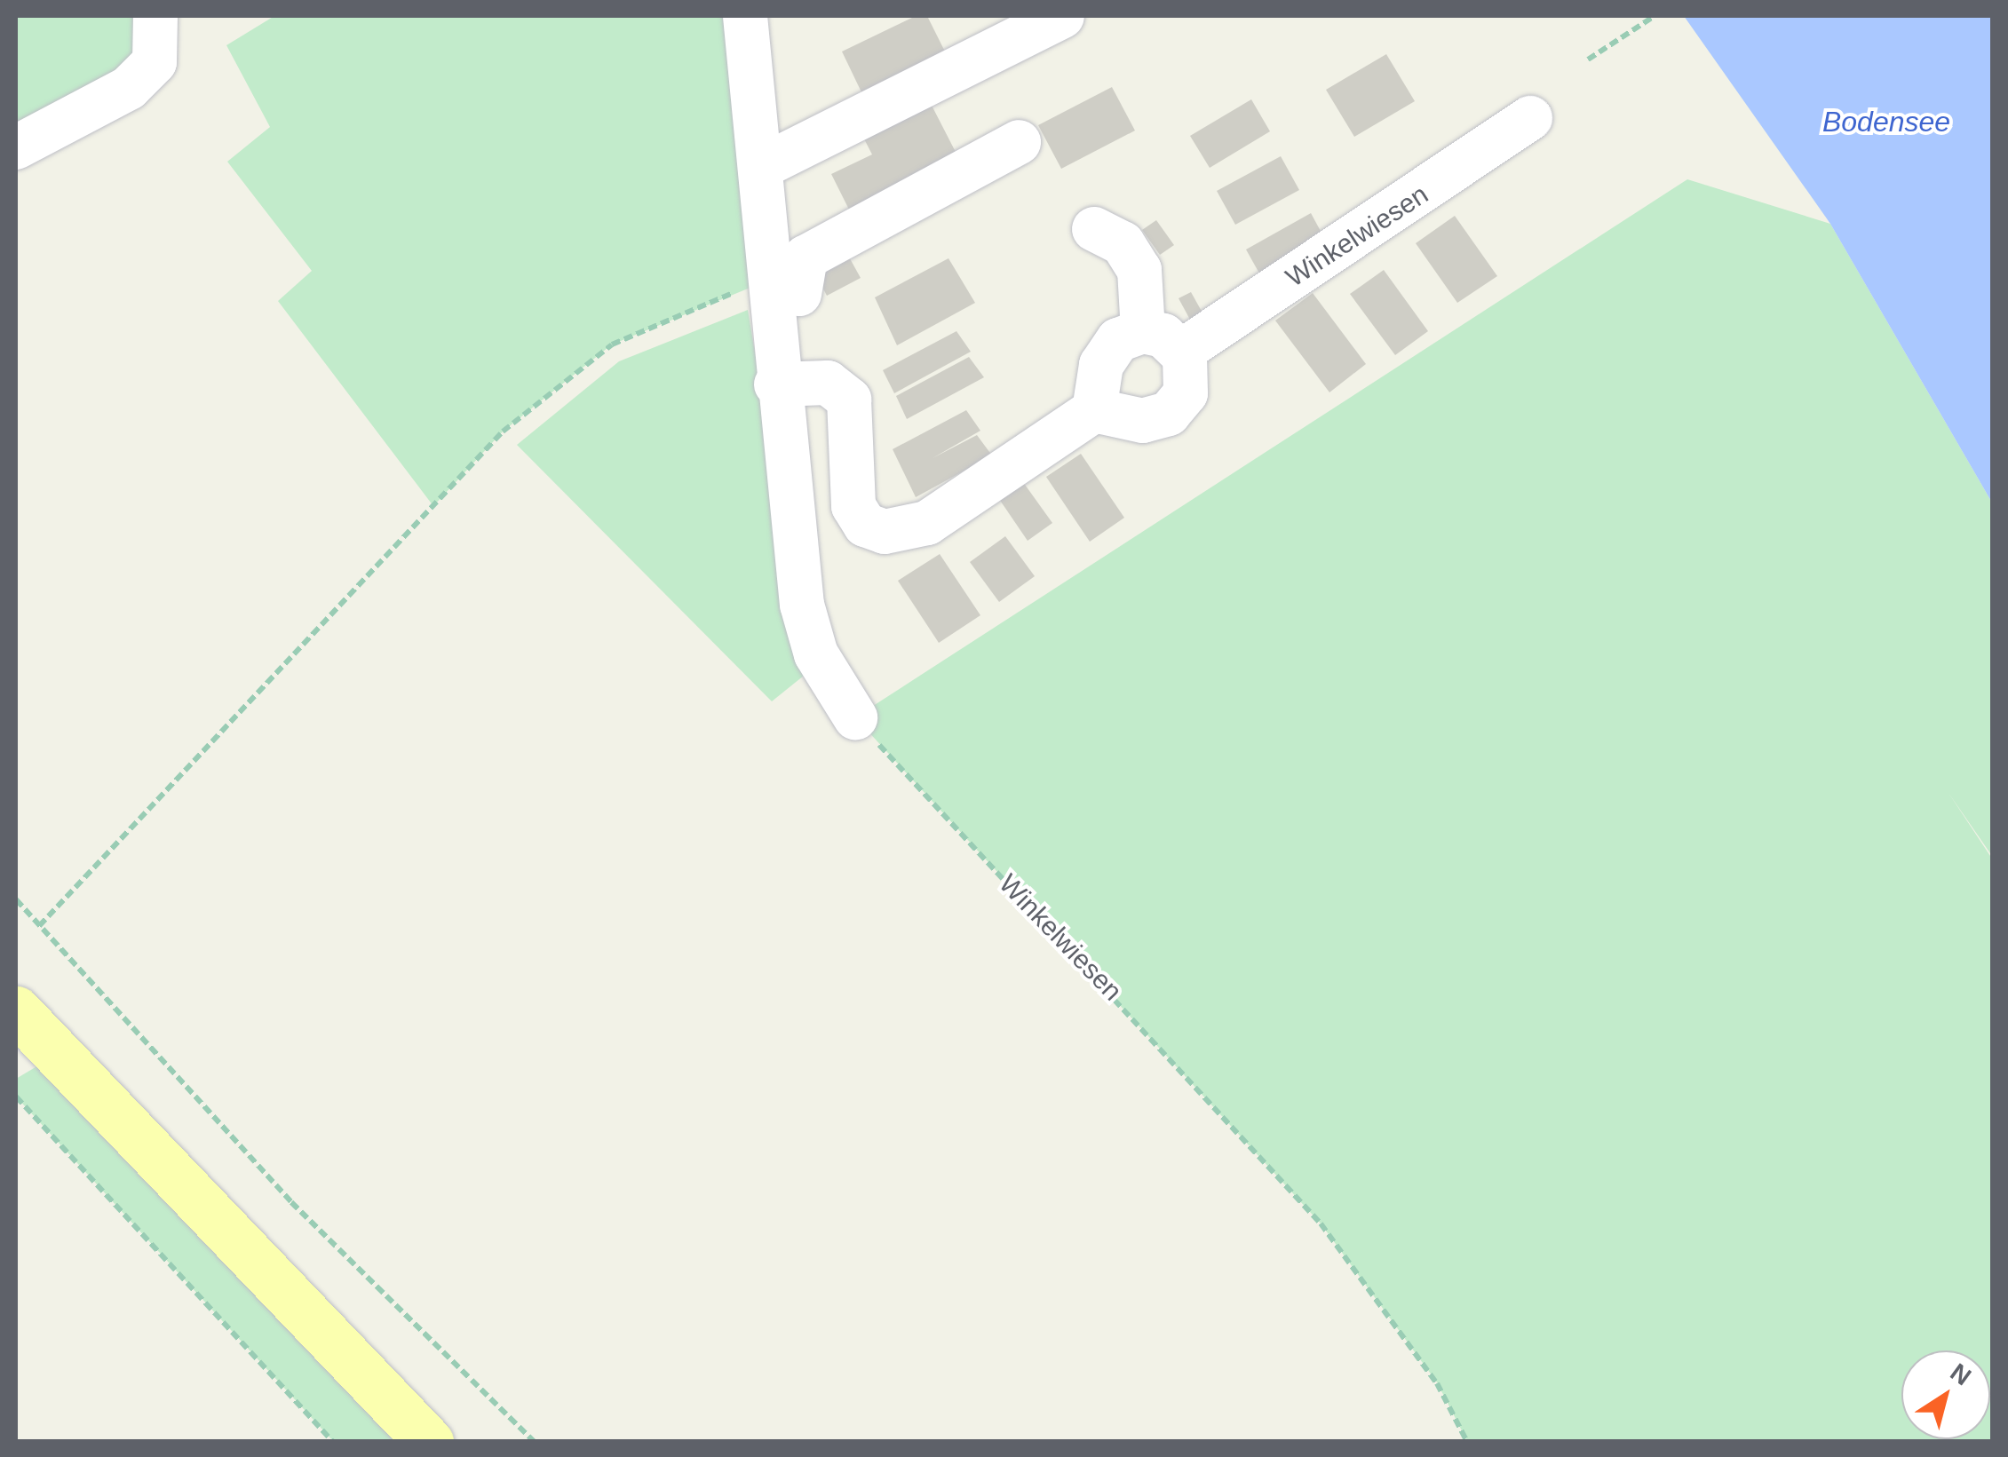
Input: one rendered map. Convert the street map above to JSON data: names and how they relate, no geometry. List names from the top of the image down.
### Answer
{
  "streets": {
    "street": ["Winkelwiesen"]
  },
  "water": ["Bodensee"],
  "north": "top right"
}
